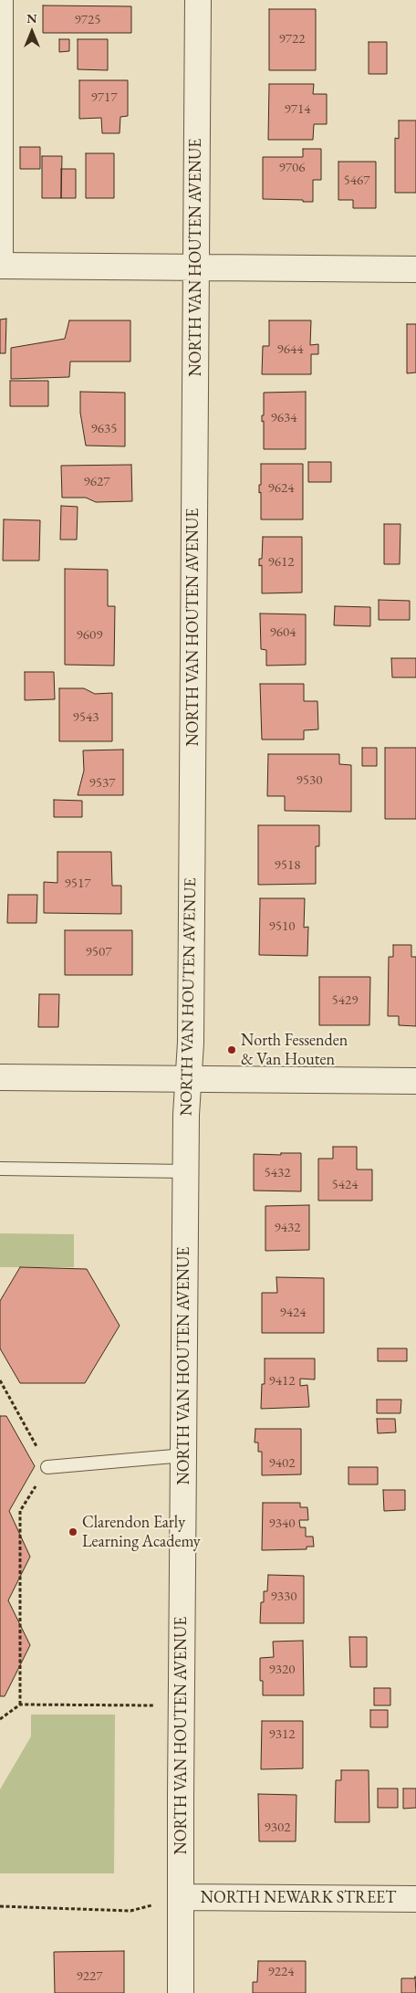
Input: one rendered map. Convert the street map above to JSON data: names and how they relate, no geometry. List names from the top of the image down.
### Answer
{
  "streets": {
    "street": ["NORTH VAN HOUTEN AVENUE", "NORTH NEWARK STREET"]
  },
  "crossings": [
    ["NORTH VAN HOUTEN AVENUE", "NORTH NEWARK STREET"]
  ],
  "places": ["North Fessenden & Van Houten", "Clarendon Early Learning Academy"],
  "house_numbers": [
    "9725",
    "9722",
    "9717",
    "9714",
    "9706",
    "5467",
    "9644",
    "9634",
    "9635",
    "9627",
    "9624",
    "9612",
    "9604",
    "9609",
    "9543",
    "9530",
    "9537",
    "9518",
    "9517",
    "9510",
    "9507",
    "5429",
    "5432",
    "5424",
    "9432",
    "9424",
    "9412",
    "9402",
    "9340",
    "9330",
    "9320",
    "9312",
    "9302",
    "9224",
    "9227"
  ],
  "north": "top"
}
